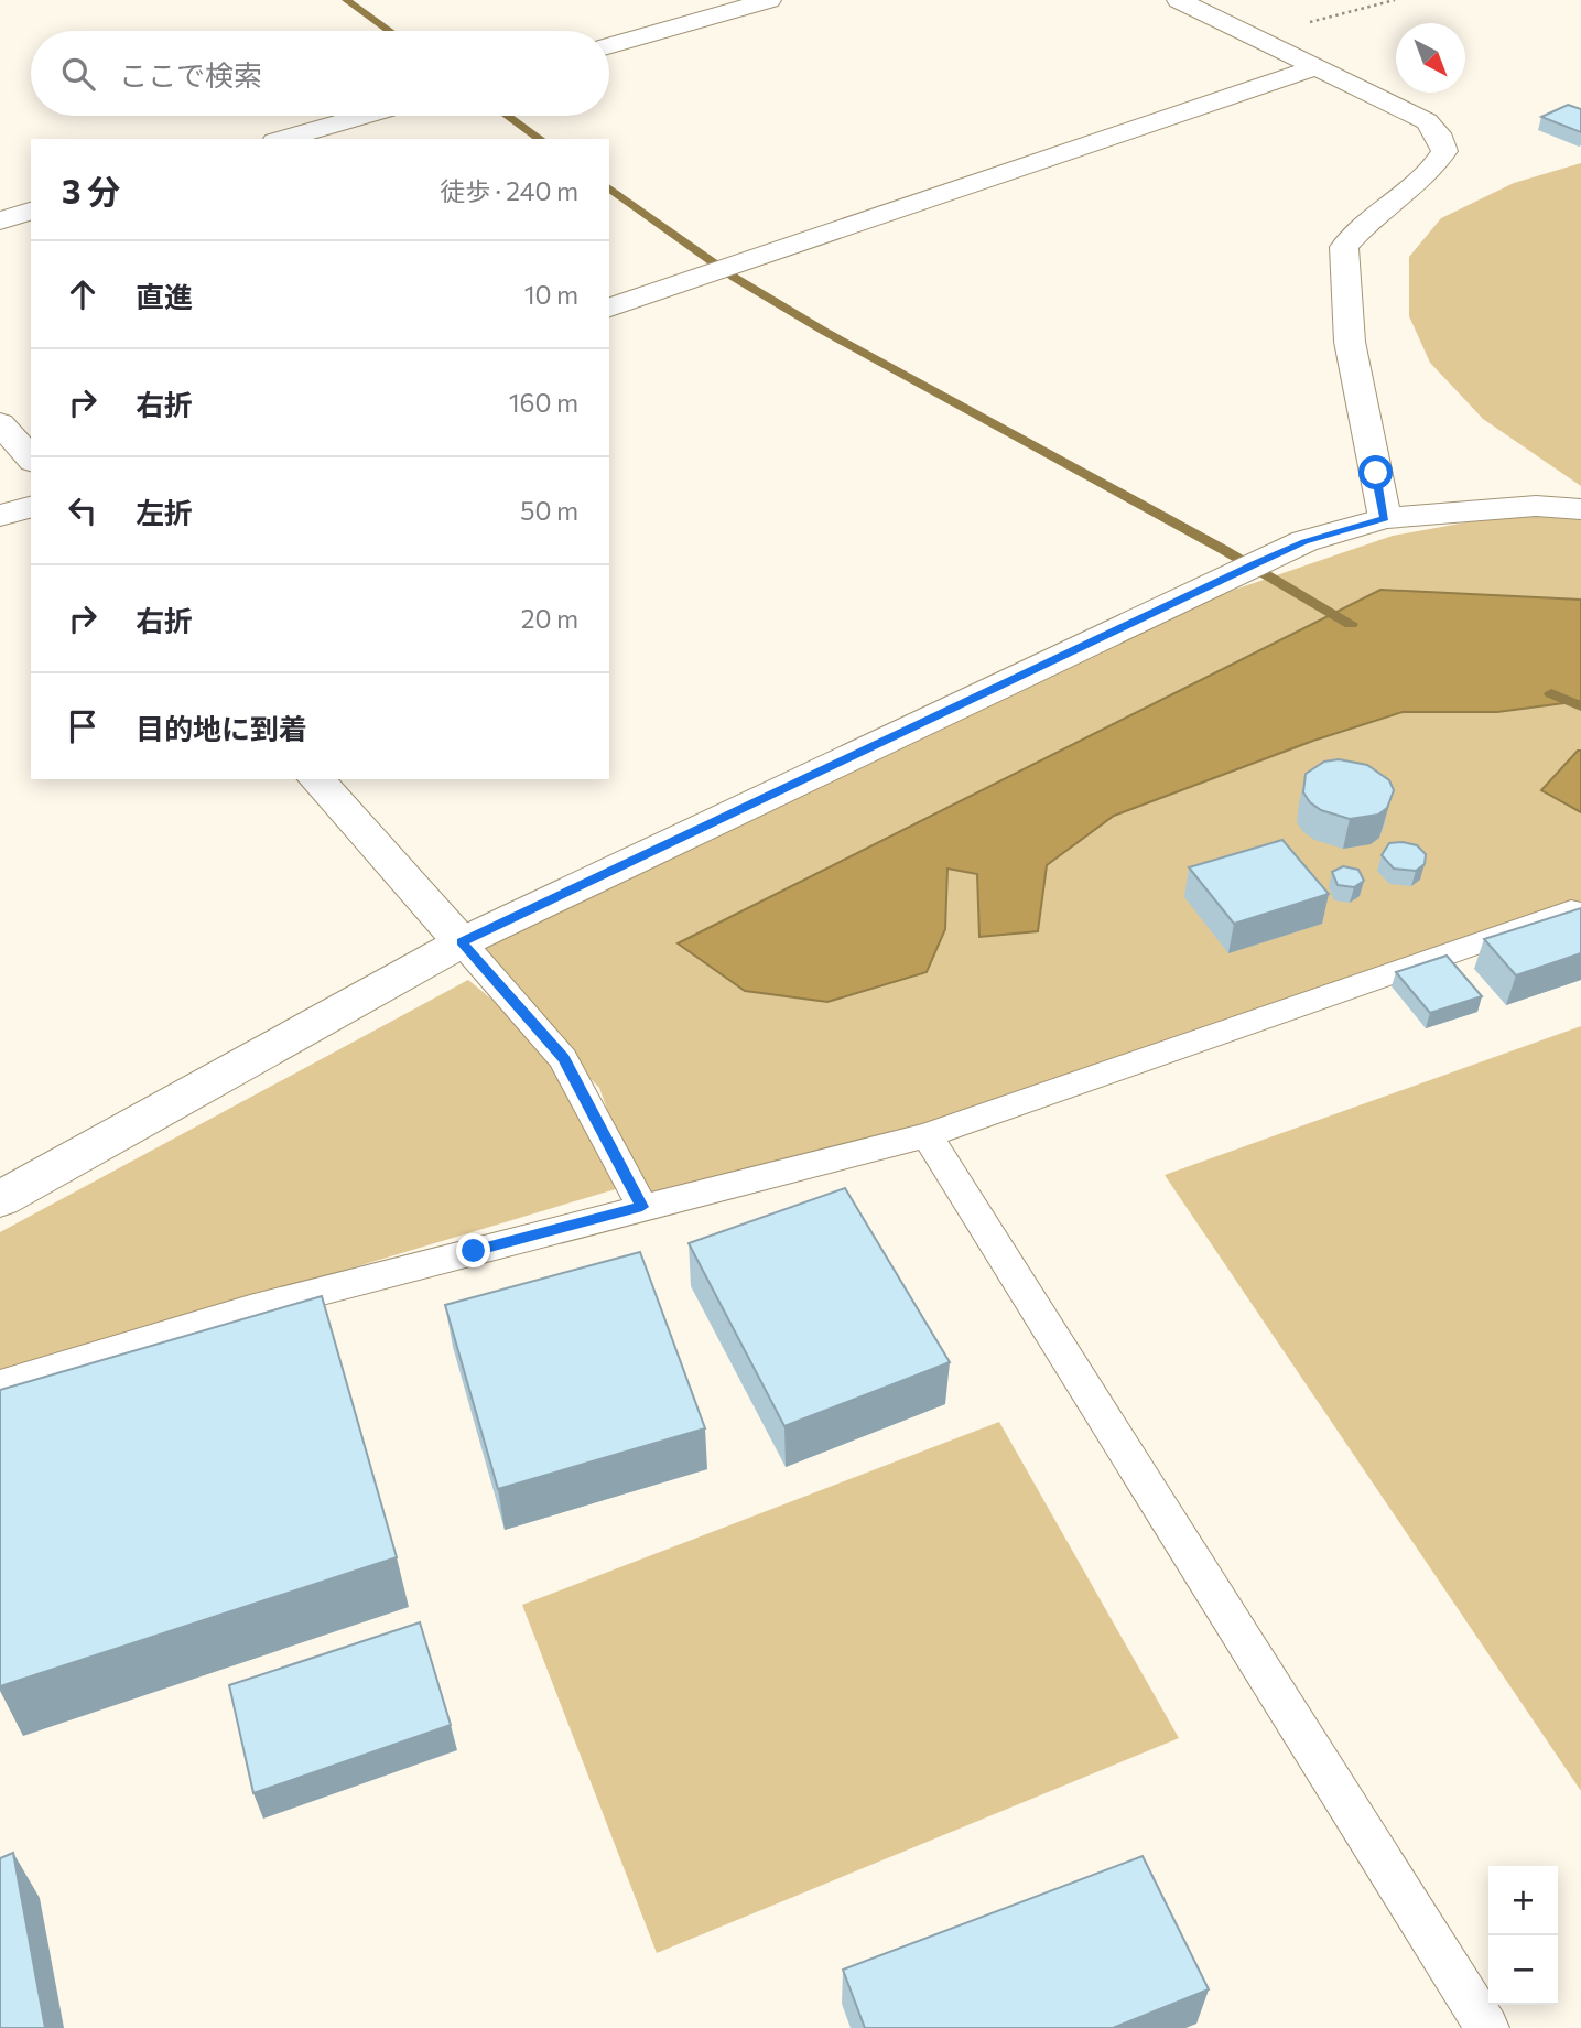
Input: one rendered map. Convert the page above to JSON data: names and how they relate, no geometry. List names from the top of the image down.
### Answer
{
  "north": "bottom right",
  "page": {
    "search": "ここで検索",
    "heading": ["3 分", "徒歩 · 240 m"],
    "list": [
      ["直進", "10 m"],
      ["右折", "160 m"],
      ["左折", "50 m"],
      ["右折", "20 m"],
      "目的地に到着"
    ],
    "map_buttons": ["+", "−"]
  }
}
